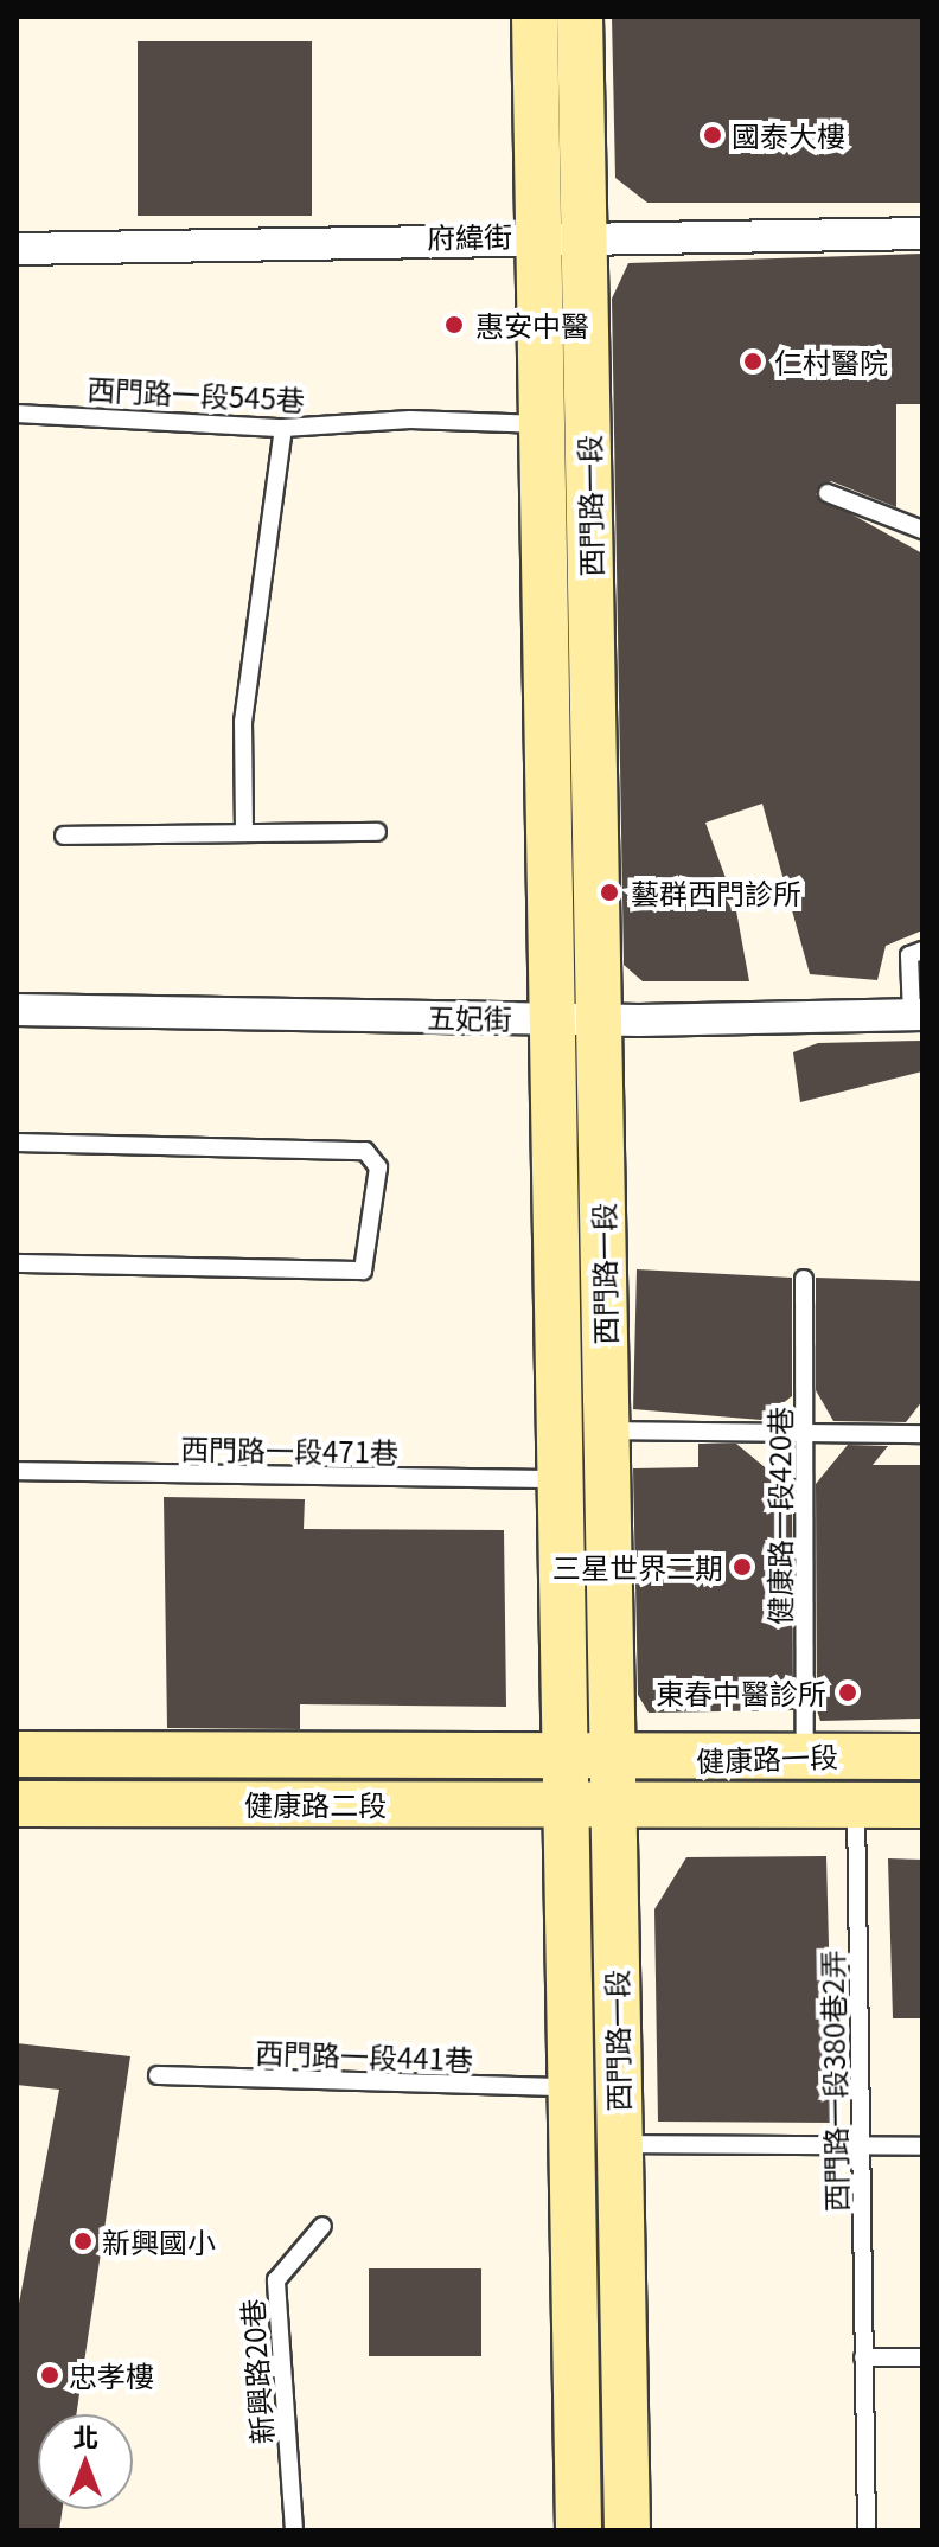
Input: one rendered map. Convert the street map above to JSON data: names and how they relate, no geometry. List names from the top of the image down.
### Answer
{
  "streets": {
    "street": [
      "府緯街",
      "西門路一段",
      "五妃街",
      "健康路一段",
      "健康路二段"
    ],
    "lane": [
      "西門路一段545巷",
      "西門路一段471巷",
      "健康路一段420巷",
      "西門路一段441巷",
      "西門路一段380巷2弄",
      "新興路20巷"
    ]
  },
  "crossings": [
    ["府緯街", "西門路一段"],
    ["西門路一段545巷", "西門路一段"],
    ["西門路一段", "五妃街"],
    ["西門路一段", "西門路一段471巷"],
    ["西門路一段", "健康路一段"],
    ["西門路一段", "健康路二段"],
    ["西門路一段", "西門路一段441巷"],
    ["健康路一段420巷", "健康路一段"],
    ["健康路一段", "健康路二段"],
    ["健康路一段", "西門路一段380巷2弄"]
  ],
  "places": [
    "國泰大樓",
    "惠安中醫",
    "仁村醫院",
    "藝群西門診所",
    "三星世界二期",
    "東春中醫診所",
    "新興國小",
    "忠孝樓"
  ],
  "north": "top"
}
